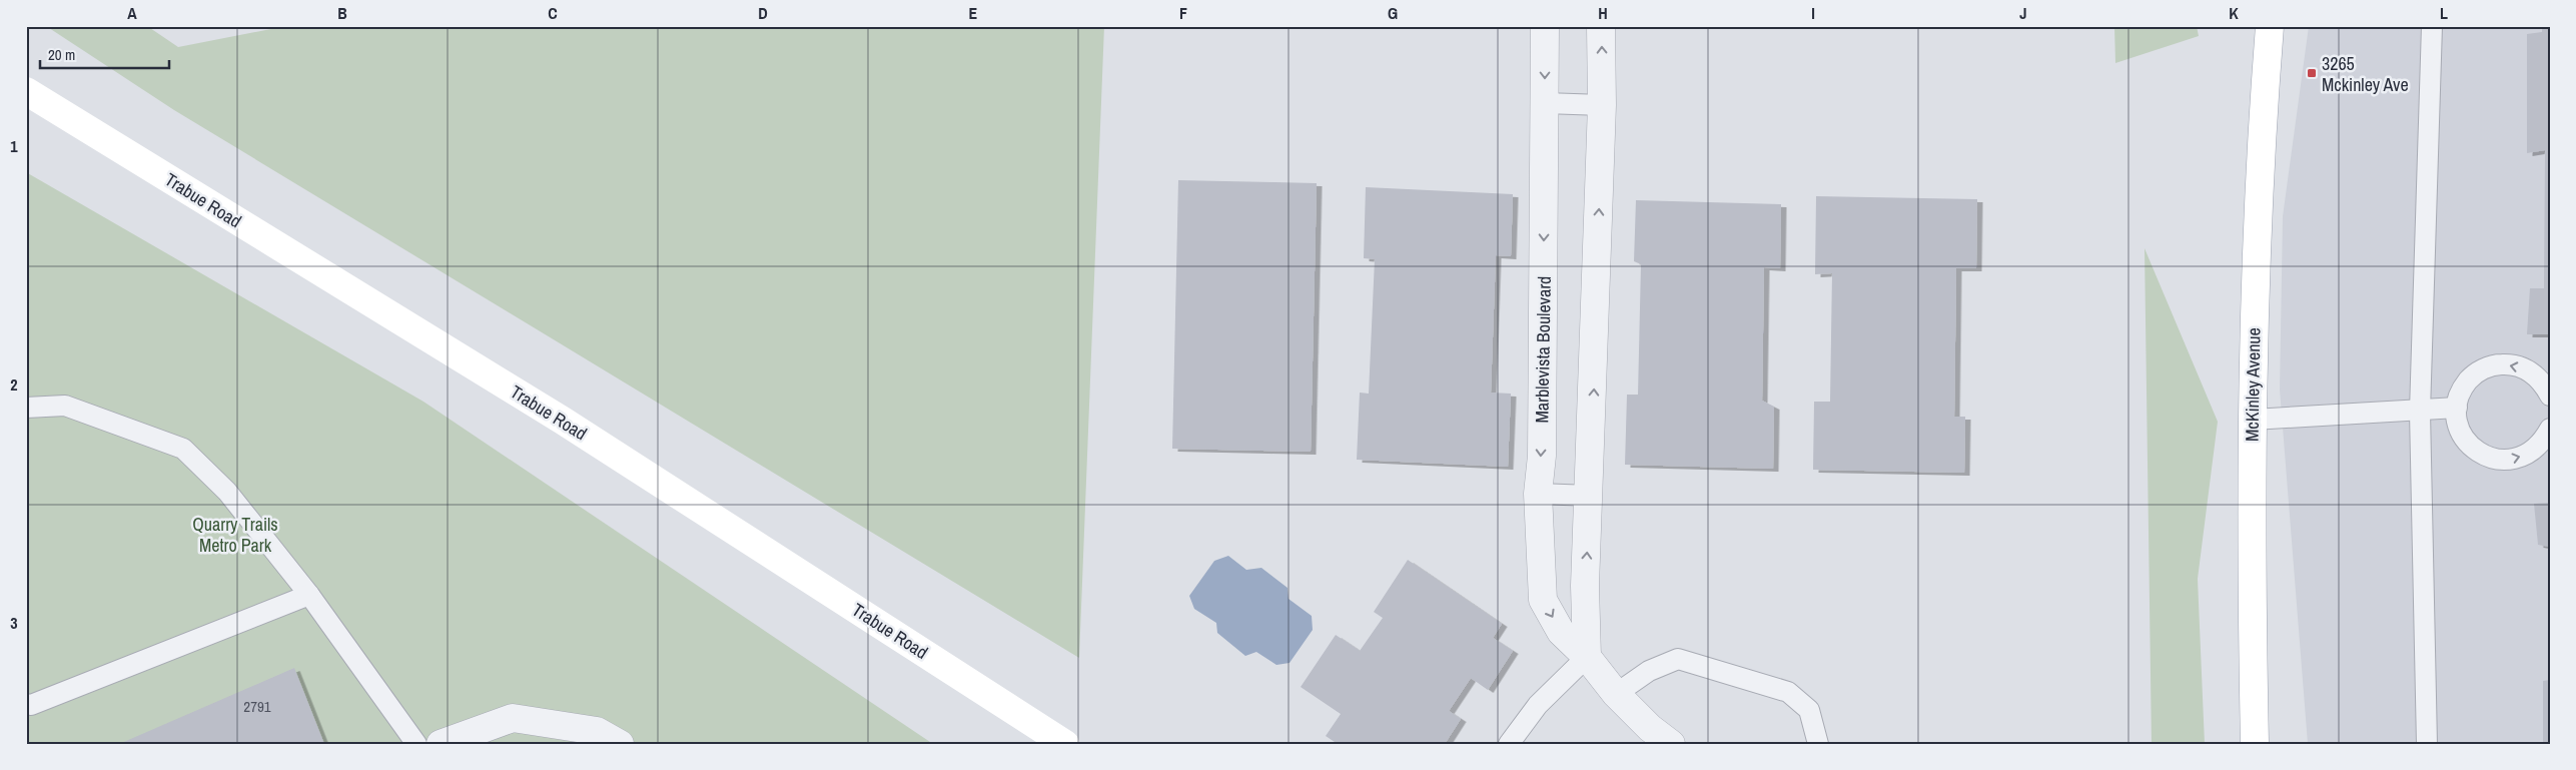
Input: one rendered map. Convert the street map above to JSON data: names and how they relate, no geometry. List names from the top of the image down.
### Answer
{
  "streets": {
    "main road": ["Trabue Road", "McKinley Avenue"],
    "street": ["Marblevista Boulevard"]
  },
  "parks": ["Quarry Trails Metro Park"],
  "places": {
    "transit": ["3265 Mckinley Ave"]
  },
  "house_numbers": ["2791"],
  "scale_bar": "20 m",
  "grid": {
    "columns": [
      "A",
      "B",
      "C",
      "D",
      "E",
      "F",
      "G",
      "H",
      "I",
      "J",
      "K",
      "L"
    ],
    "rows": ["1", "2", "3"]
  }
}
